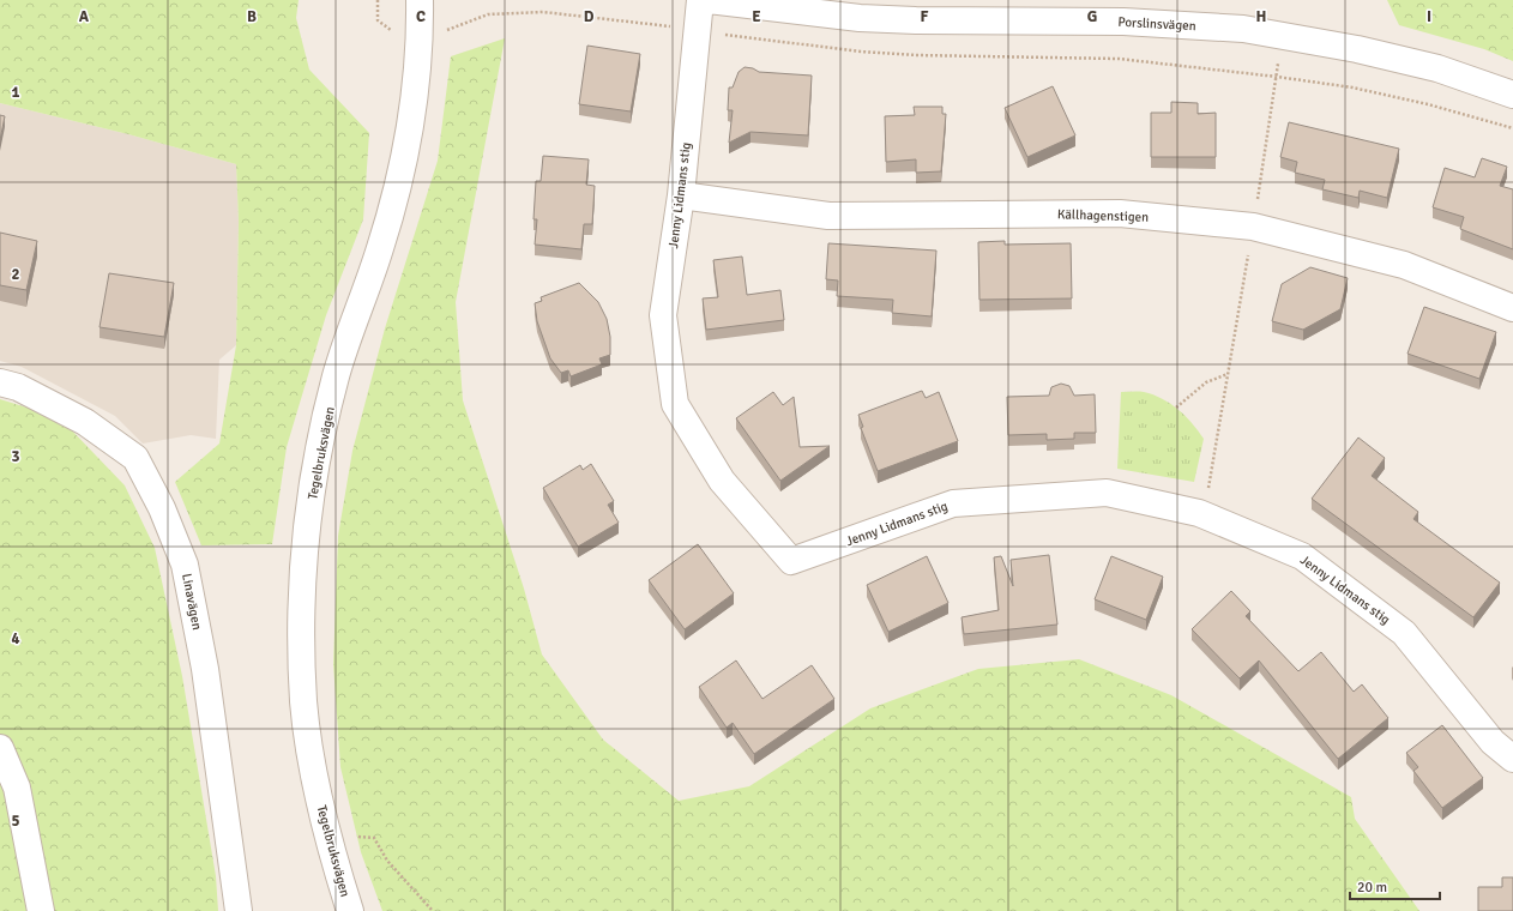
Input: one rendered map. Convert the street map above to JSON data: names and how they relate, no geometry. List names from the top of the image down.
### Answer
{
  "streets": {
    "street": [
      "Porslinsvägen",
      "Jenny Lidmans stig",
      "Källhagenstigen",
      "Tegelbruksvägen",
      "Linavägen"
    ]
  },
  "crossings": [
    ["Jenny Lidmans stig", "Källhagenstigen"]
  ],
  "scale_bar": "20 m",
  "grid": {
    "columns": [
      "A",
      "B",
      "C",
      "D",
      "E",
      "F",
      "G",
      "H",
      "I"
    ],
    "rows": [
      "1",
      "2",
      "3",
      "4",
      "5"
    ]
  }
}
